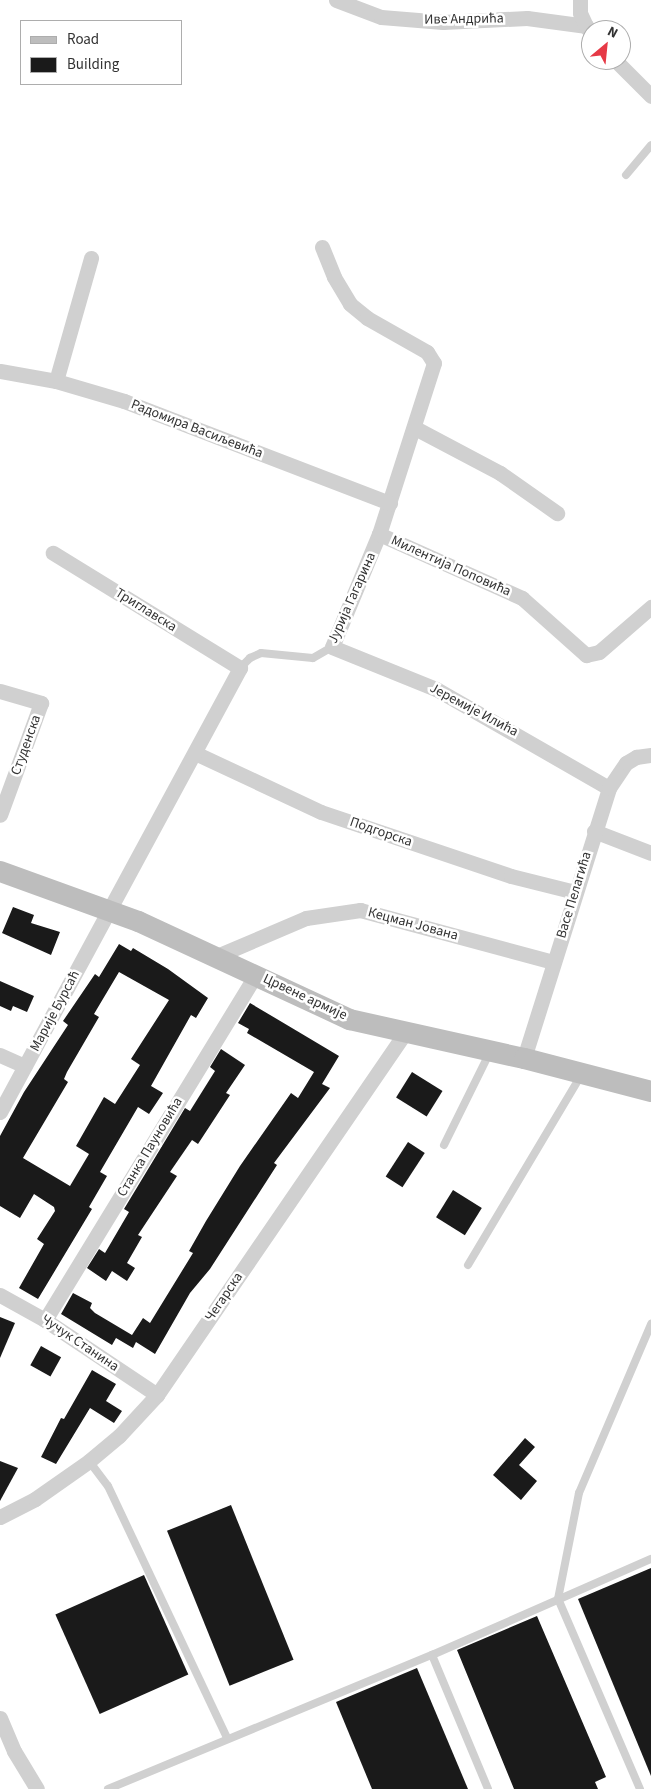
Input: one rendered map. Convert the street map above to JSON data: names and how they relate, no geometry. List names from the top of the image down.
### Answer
{
  "streets": {
    "main road": ["Црвене армије"],
    "street": [
      "Иве Андрића",
      "Радомира Васиљевића",
      "Милентија Поповића",
      "Јурија Гагарина",
      "Триглавска",
      "Јеремије Илића",
      "Студенска",
      "Подгорска",
      "Васе Пелагића",
      "Кецман Јована",
      "Марије Бурсаћ",
      "Станка Пауновића",
      "Чегарска",
      "Чучук Станина"
    ]
  },
  "crossings": [
    ["Радомира Васиљевића", "Јурија Гагарина"],
    ["Милентија Поповића", "Јурија Гагарина"],
    ["Јурија Гагарина", "Триглавска"],
    ["Јурија Гагарина", "Јеремије Илића"],
    ["Јурија Гагарина", "Подгорска"],
    ["Јурија Гагарина", "Црвене армије"],
    ["Јурија Гагарина", "Марије Бурсаћ"],
    ["Јеремије Илића", "Васе Пелагића"],
    ["Подгорска", "Васе Пелагића"],
    ["Васе Пелагића", "Кецман Јована"],
    ["Васе Пелагића", "Црвене армије"],
    ["Кецман Јована", "Црвене армије"],
    ["Црвене армије", "Марије Бурсаћ"],
    ["Црвене армије", "Станка Пауновића"],
    ["Црвене армије", "Чегарска"],
    ["Станка Пауновића", "Чучук Станина"],
    ["Чегарска", "Чучук Станина"]
  ],
  "legend": ["Road", "Building"],
  "north": "top right"
}
